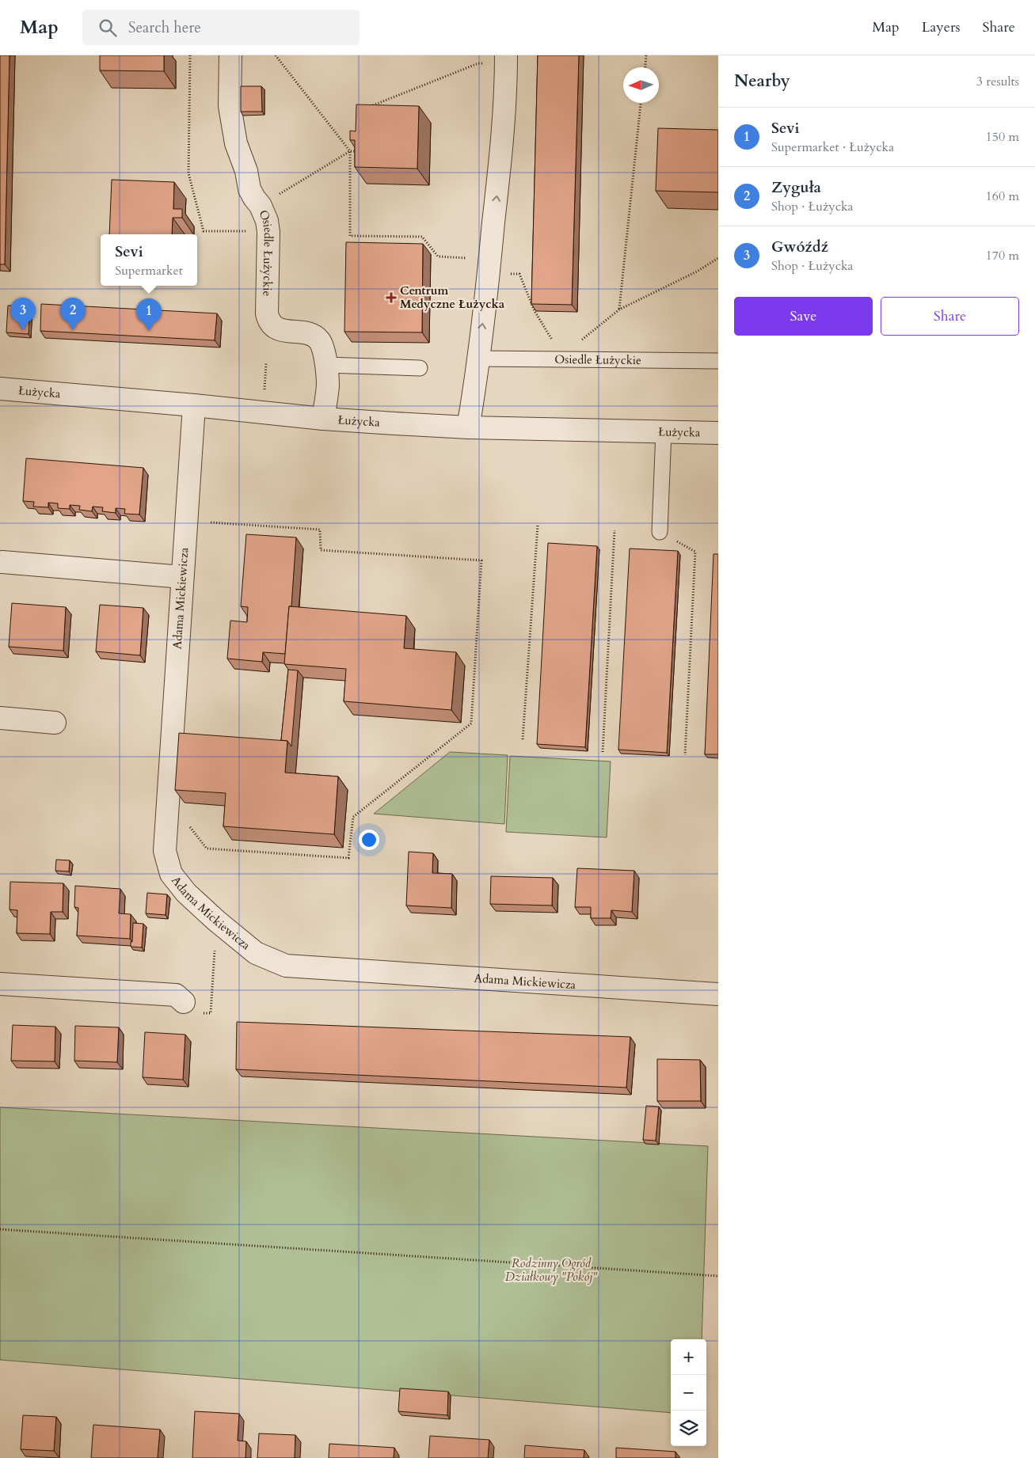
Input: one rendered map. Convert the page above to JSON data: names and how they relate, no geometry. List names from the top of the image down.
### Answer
{
  "streets": {
    "street": ["Osiedle Łużyckie", "Łużycka", "Adama Mickiewicza"]
  },
  "crossings": [
    ["Osiedle Łużyckie", "Łużycka"],
    ["Łużycka", "Adama Mickiewicza"]
  ],
  "parks": ["Rodzinny Ogród Działkowy \"Pokój\""],
  "places": {
    "health": ["Centrum Medyczne Łużycka"]
  },
  "north": "left",
  "page": {
    "header": "Map",
    "search": "Search here",
    "nav": ["Map", "Layers", "Share"],
    "heading": ["Nearby", "3 results"],
    "list": [
      {
        "mark": "1",
        "name": "Sevi",
        "note": "Supermarket · Łużycka",
        "value": "150 m"
      },
      {
        "mark": "2",
        "name": "Zyguła",
        "note": "Shop · Łużycka",
        "value": "160 m"
      },
      {
        "mark": "3",
        "name": "Gwóźdź",
        "note": "Shop · Łużycka",
        "value": "170 m"
      }
    ],
    "popup": ["Sevi", "Supermarket"],
    "buttons": ["Save", "Share"],
    "pins": ["2", "3", "1"],
    "map_buttons": ["+", "−"]
  }
}
